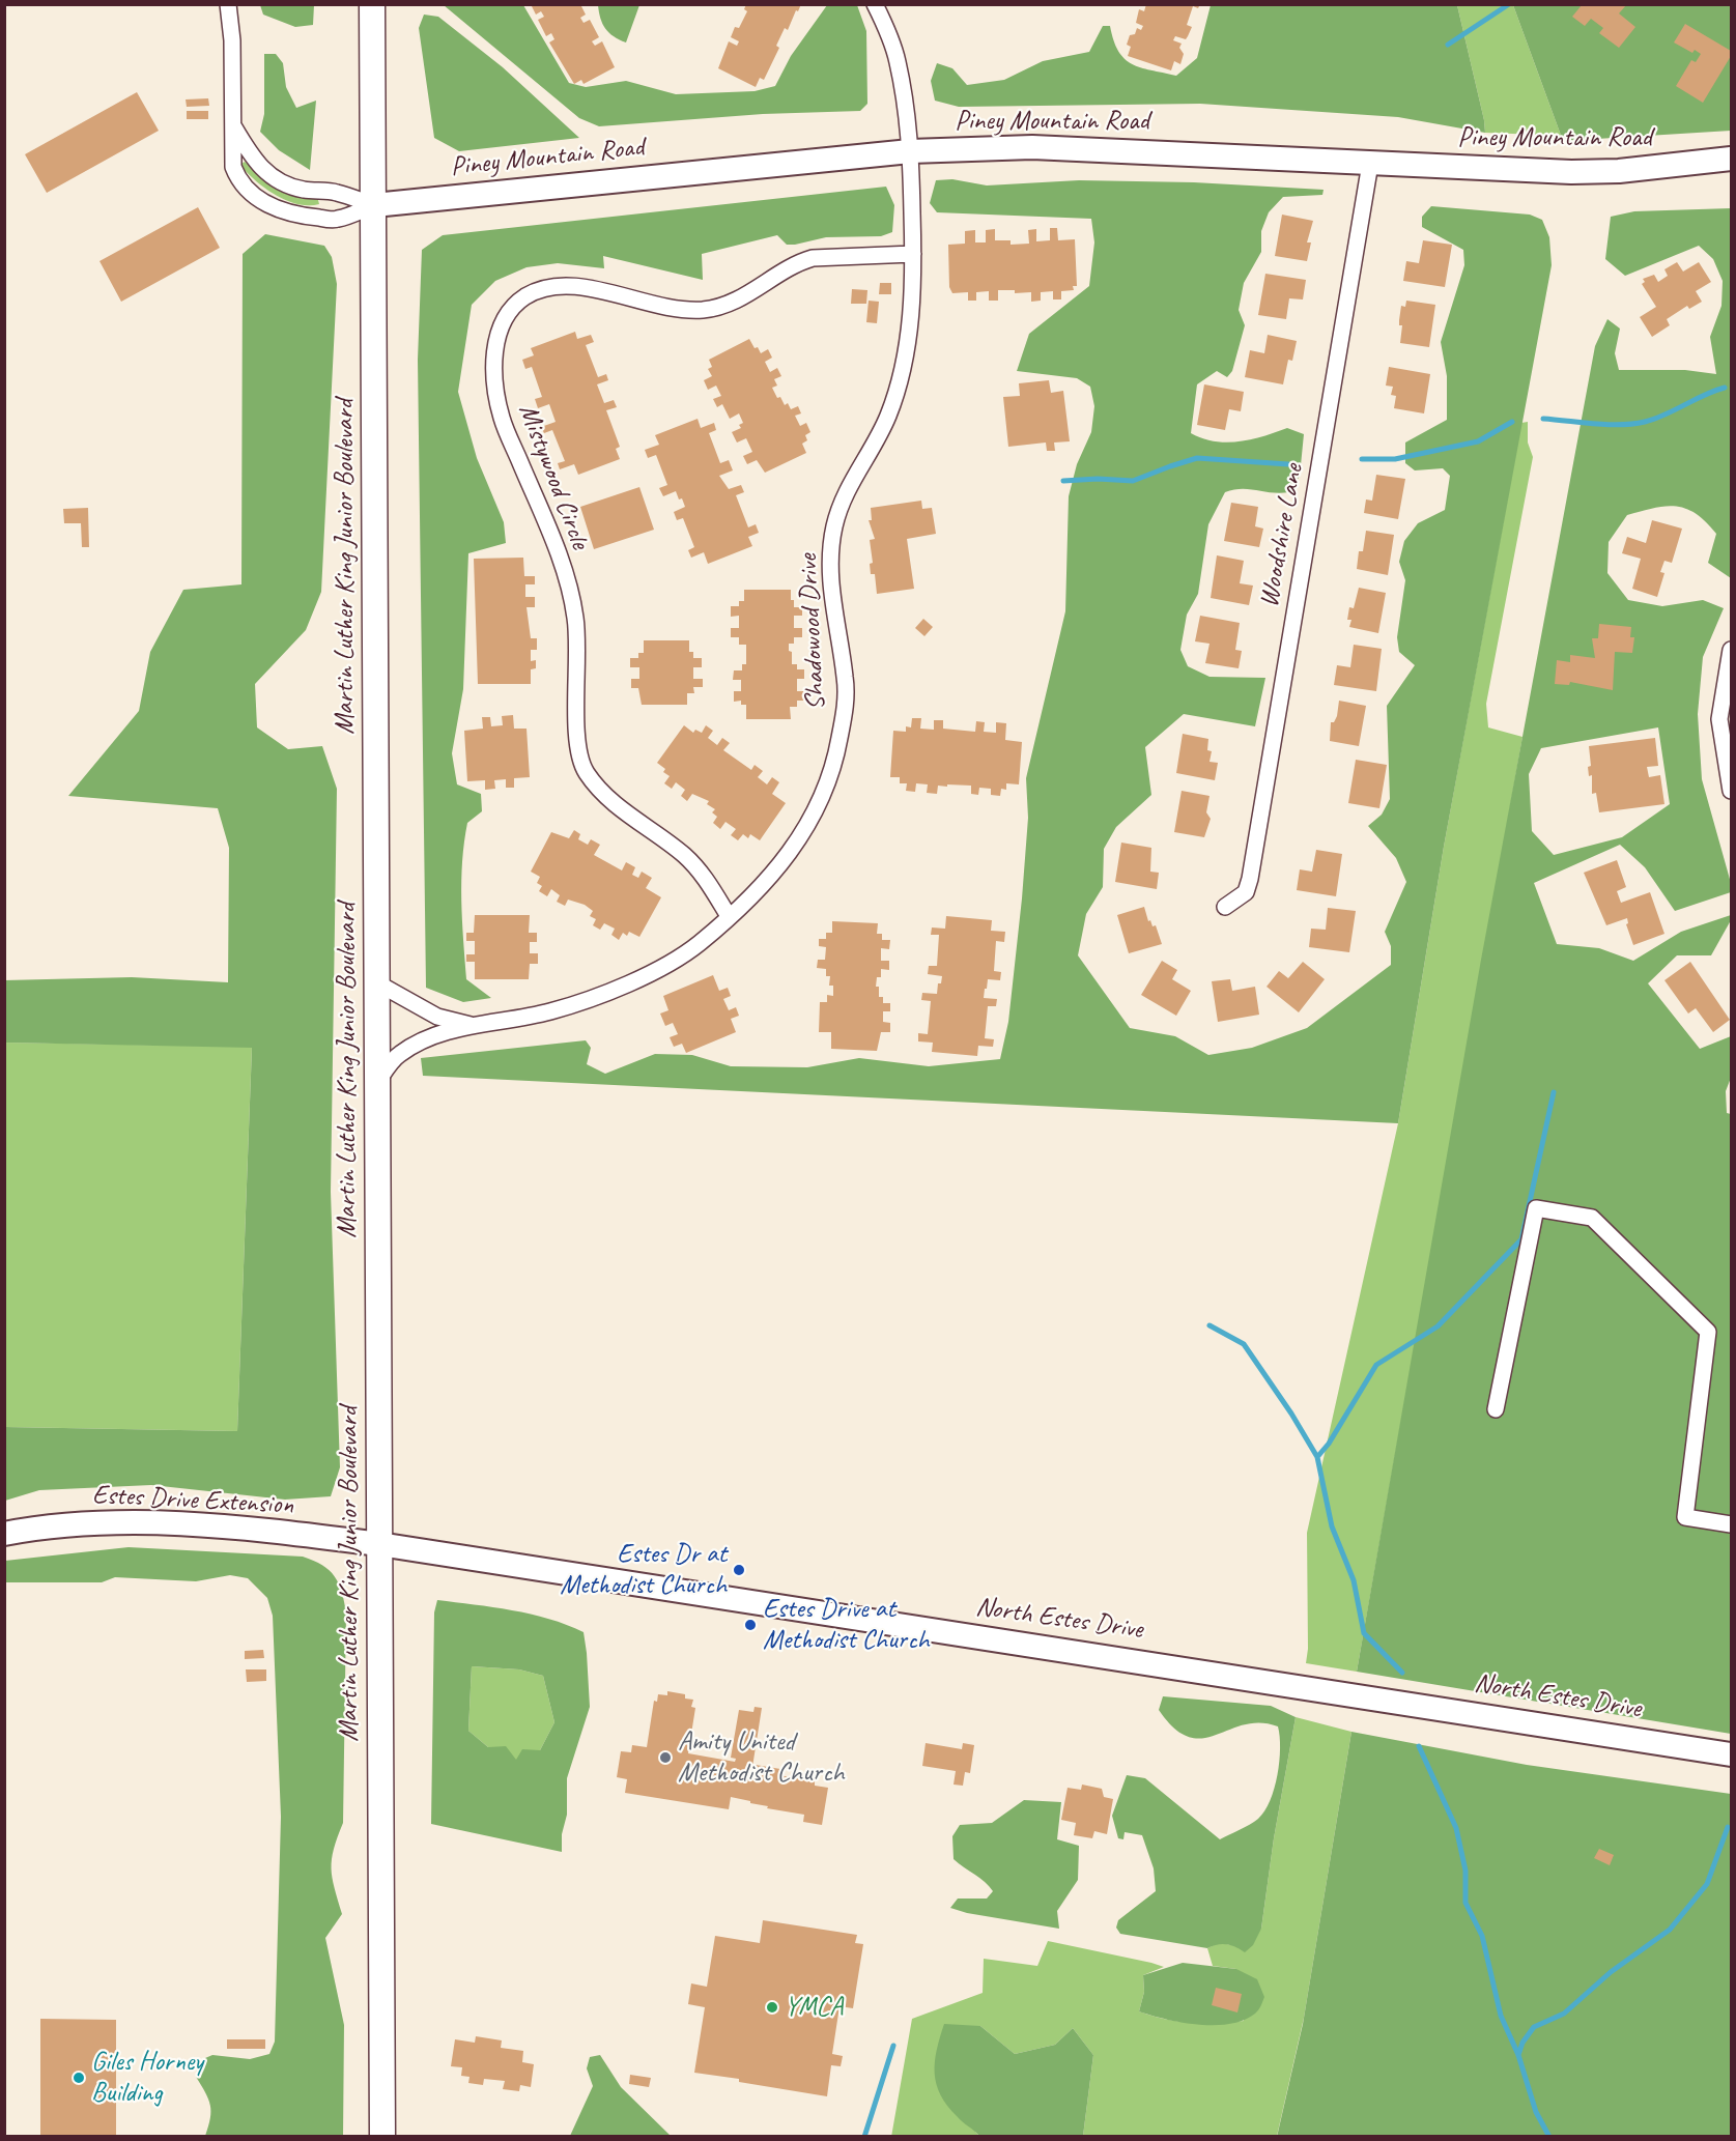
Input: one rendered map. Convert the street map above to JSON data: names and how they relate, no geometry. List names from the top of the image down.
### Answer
{
  "streets": {
    "main road": [
      "Piney Mountain Road",
      "Martin Luther King Junior Boulevard",
      "Estes Drive Extension",
      "North Estes Drive"
    ],
    "street": ["Mistywood Circle", "Woodshire Lane", "Shadowood Drive"]
  },
  "crossings": [
    ["Piney Mountain Road", "Woodshire Lane"],
    ["Piney Mountain Road", "Martin Luther King Junior Boulevard"],
    ["Piney Mountain Road", "Shadowood Drive"],
    ["Mistywood Circle", "Shadowood Drive"],
    ["Martin Luther King Junior Boulevard", "Shadowood Drive"],
    ["Martin Luther King Junior Boulevard", "Estes Drive Extension"],
    ["Martin Luther King Junior Boulevard", "North Estes Drive"],
    ["Estes Drive Extension", "North Estes Drive"]
  ],
  "places": [
    "Estes Dr at Methodist Church",
    "Estes Drive at Methodist Church",
    "Amity United Methodist Church",
    "YMCA",
    "Giles Horney Building"
  ]
}
